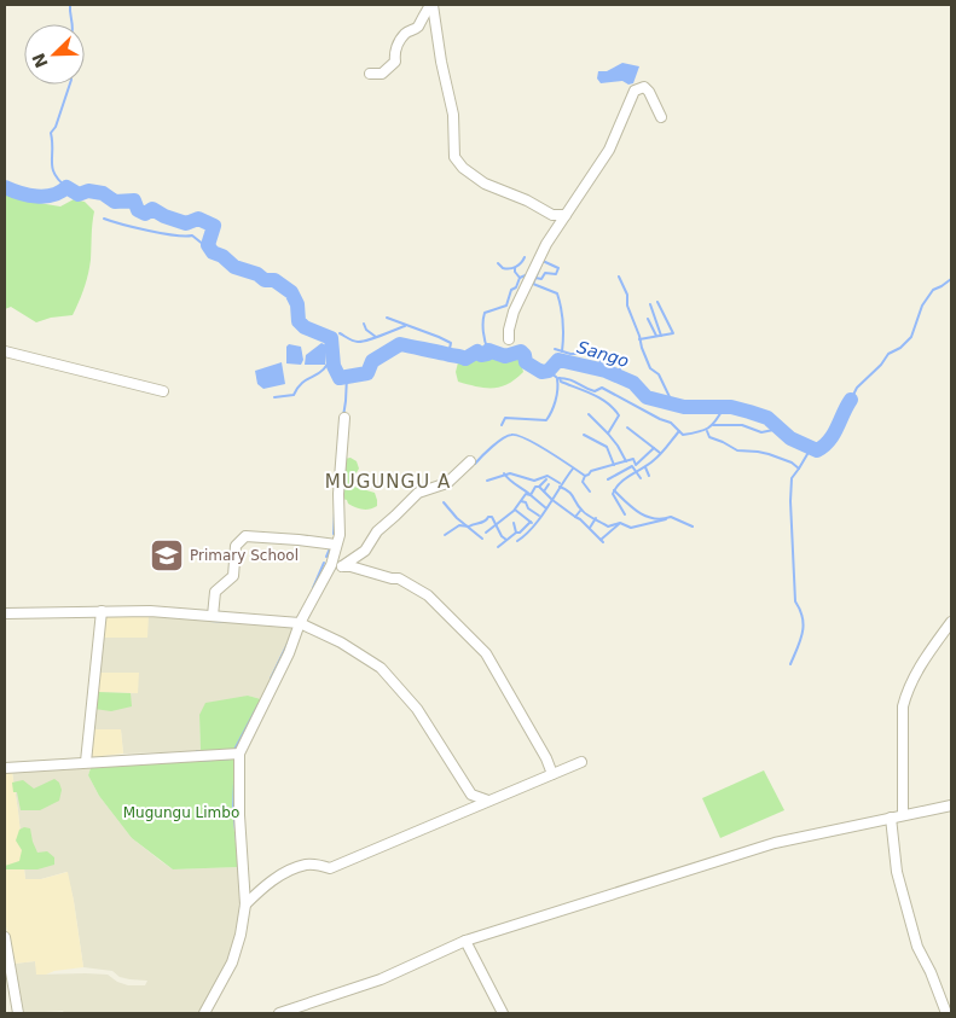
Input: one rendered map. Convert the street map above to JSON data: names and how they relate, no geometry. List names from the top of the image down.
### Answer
{
  "districts": ["MUGUNGU A"],
  "water": ["Sango"],
  "parks": ["Mugungu Limbo"],
  "places": {
    "school or university": ["Primary School"]
  },
  "north": "bottom left"
}
